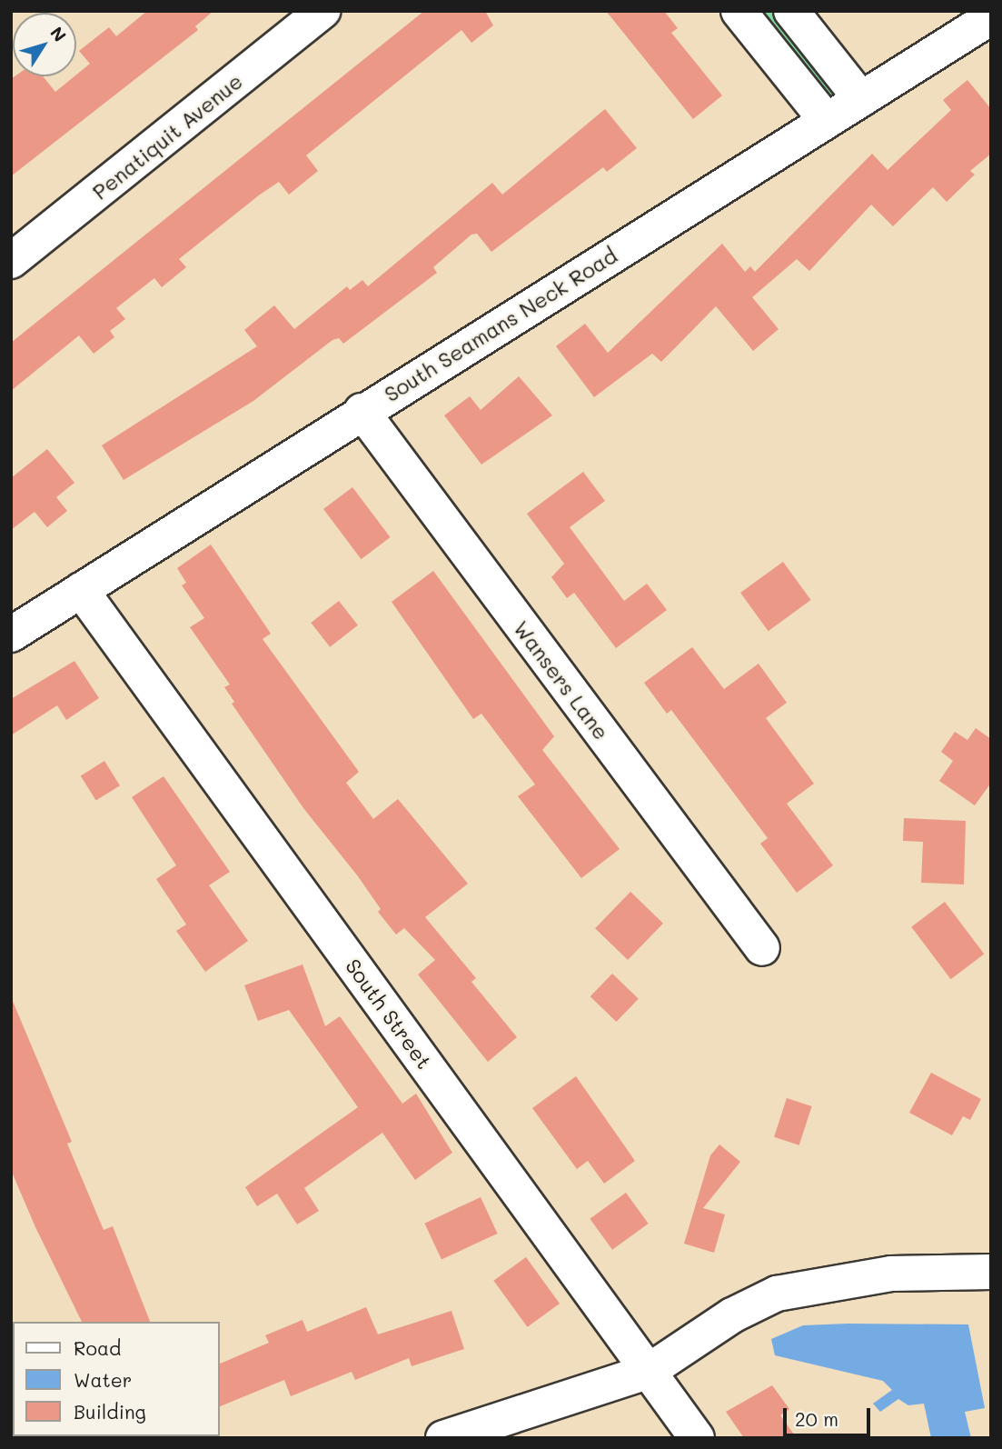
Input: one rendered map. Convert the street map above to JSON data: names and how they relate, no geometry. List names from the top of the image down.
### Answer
{
  "streets": {
    "street": [
      "Penatiquit Avenue",
      "South Seamans Neck Road",
      "Wansers Lane",
      "South Street"
    ]
  },
  "crossings": [
    ["South Seamans Neck Road", "Wansers Lane"],
    ["South Seamans Neck Road", "South Street"]
  ],
  "legend": ["Road", "Water", "Building"],
  "scale_bar": "20 m",
  "north": "top right"
}
